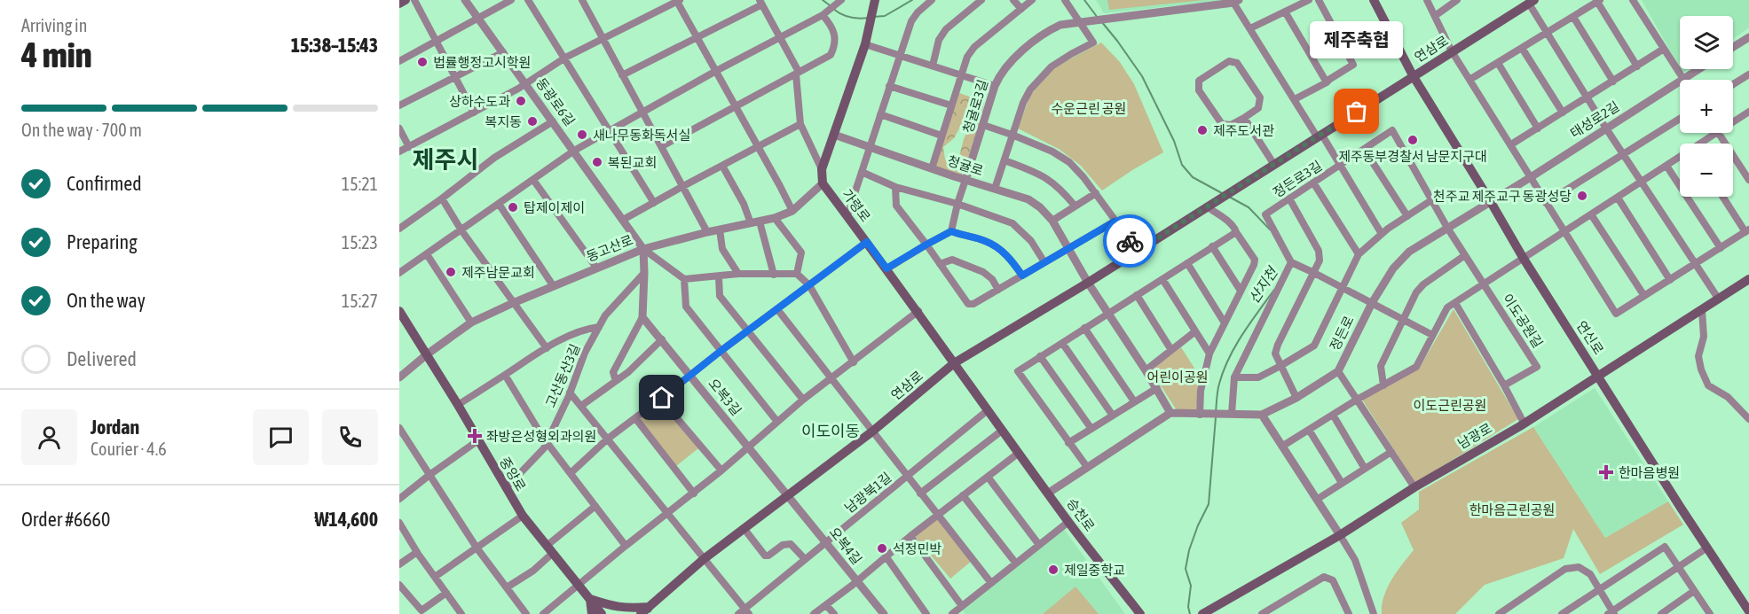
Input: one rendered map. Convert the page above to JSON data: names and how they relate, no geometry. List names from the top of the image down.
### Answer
{
  "streets": {
    "main road": [
      "연삼로",
      "가령로",
      "연신로",
      "남광로",
      "중앙로",
      "승천로"
    ],
    "street": [
      "동광로6길",
      "청귤로3길",
      "태성로2길",
      "청귤로",
      "정든로3길",
      "동고산로",
      "이도공원길",
      "정든로",
      "고산동산3길",
      "오복3길",
      "남광북1길",
      "오복4길"
    ]
  },
  "crossings": [
    ["연삼로", "청귤로"],
    ["연삼로", "정든로3길"],
    ["연삼로", "가령로"],
    ["연삼로", "연신로"],
    ["연삼로", "오복3길"],
    ["연삼로", "승천로"],
    ["연삼로", "오복4길"],
    ["동광로6길", "동고산로"],
    ["청귤로3길", "청귤로"],
    ["태성로2길", "정든로"],
    ["태성로2길", "연신로"],
    ["정든로3길", "정든로"],
    ["가령로", "동고산로"],
    ["가령로", "승천로"],
    ["동고산로", "중앙로"],
    ["정든로", "연신로"],
    ["연신로", "남광로"],
    ["고산동산3길", "중앙로"],
    ["오복3길", "오복4길"],
    ["남광북1길", "승천로"],
    ["남광북1길", "오복4길"]
  ],
  "districts": ["제주시", "이도이동"],
  "water": ["산지천"],
  "parks": [
    "수운근린 공원",
    "어린이공원",
    "이도근린공원",
    "한마음근린공원"
  ],
  "places": {
    "other": [
      "법률행정고시학원",
      "상하수도과",
      "제주축협",
      "복지동",
      "제주도서관",
      "새나무동화독서실",
      "제주동부경찰서 남문지구대",
      "복된교회",
      "천주교 제주교구 동광성당",
      "탑제이제이",
      "제주남문교회",
      "석정민박",
      "제일중학교"
    ],
    "health": ["좌방은성형외과의원", "한마음병원"]
  },
  "page": {
    "heading": ["4 min", "Arriving in", "15:38–15:43"],
    "panel": [
      "Jordan",
      "Courier · 4.6",
      "Order #6660",
      "₩14,600"
    ],
    "map_buttons": ["+", "−"],
    "bubble": "제주축협",
    "bar": "On the way · 700 m",
    "list": [
      ["Confirmed", "15:21"],
      ["Preparing", "15:23"],
      ["On the way", "15:27"],
      "Delivered"
    ]
  }
}
